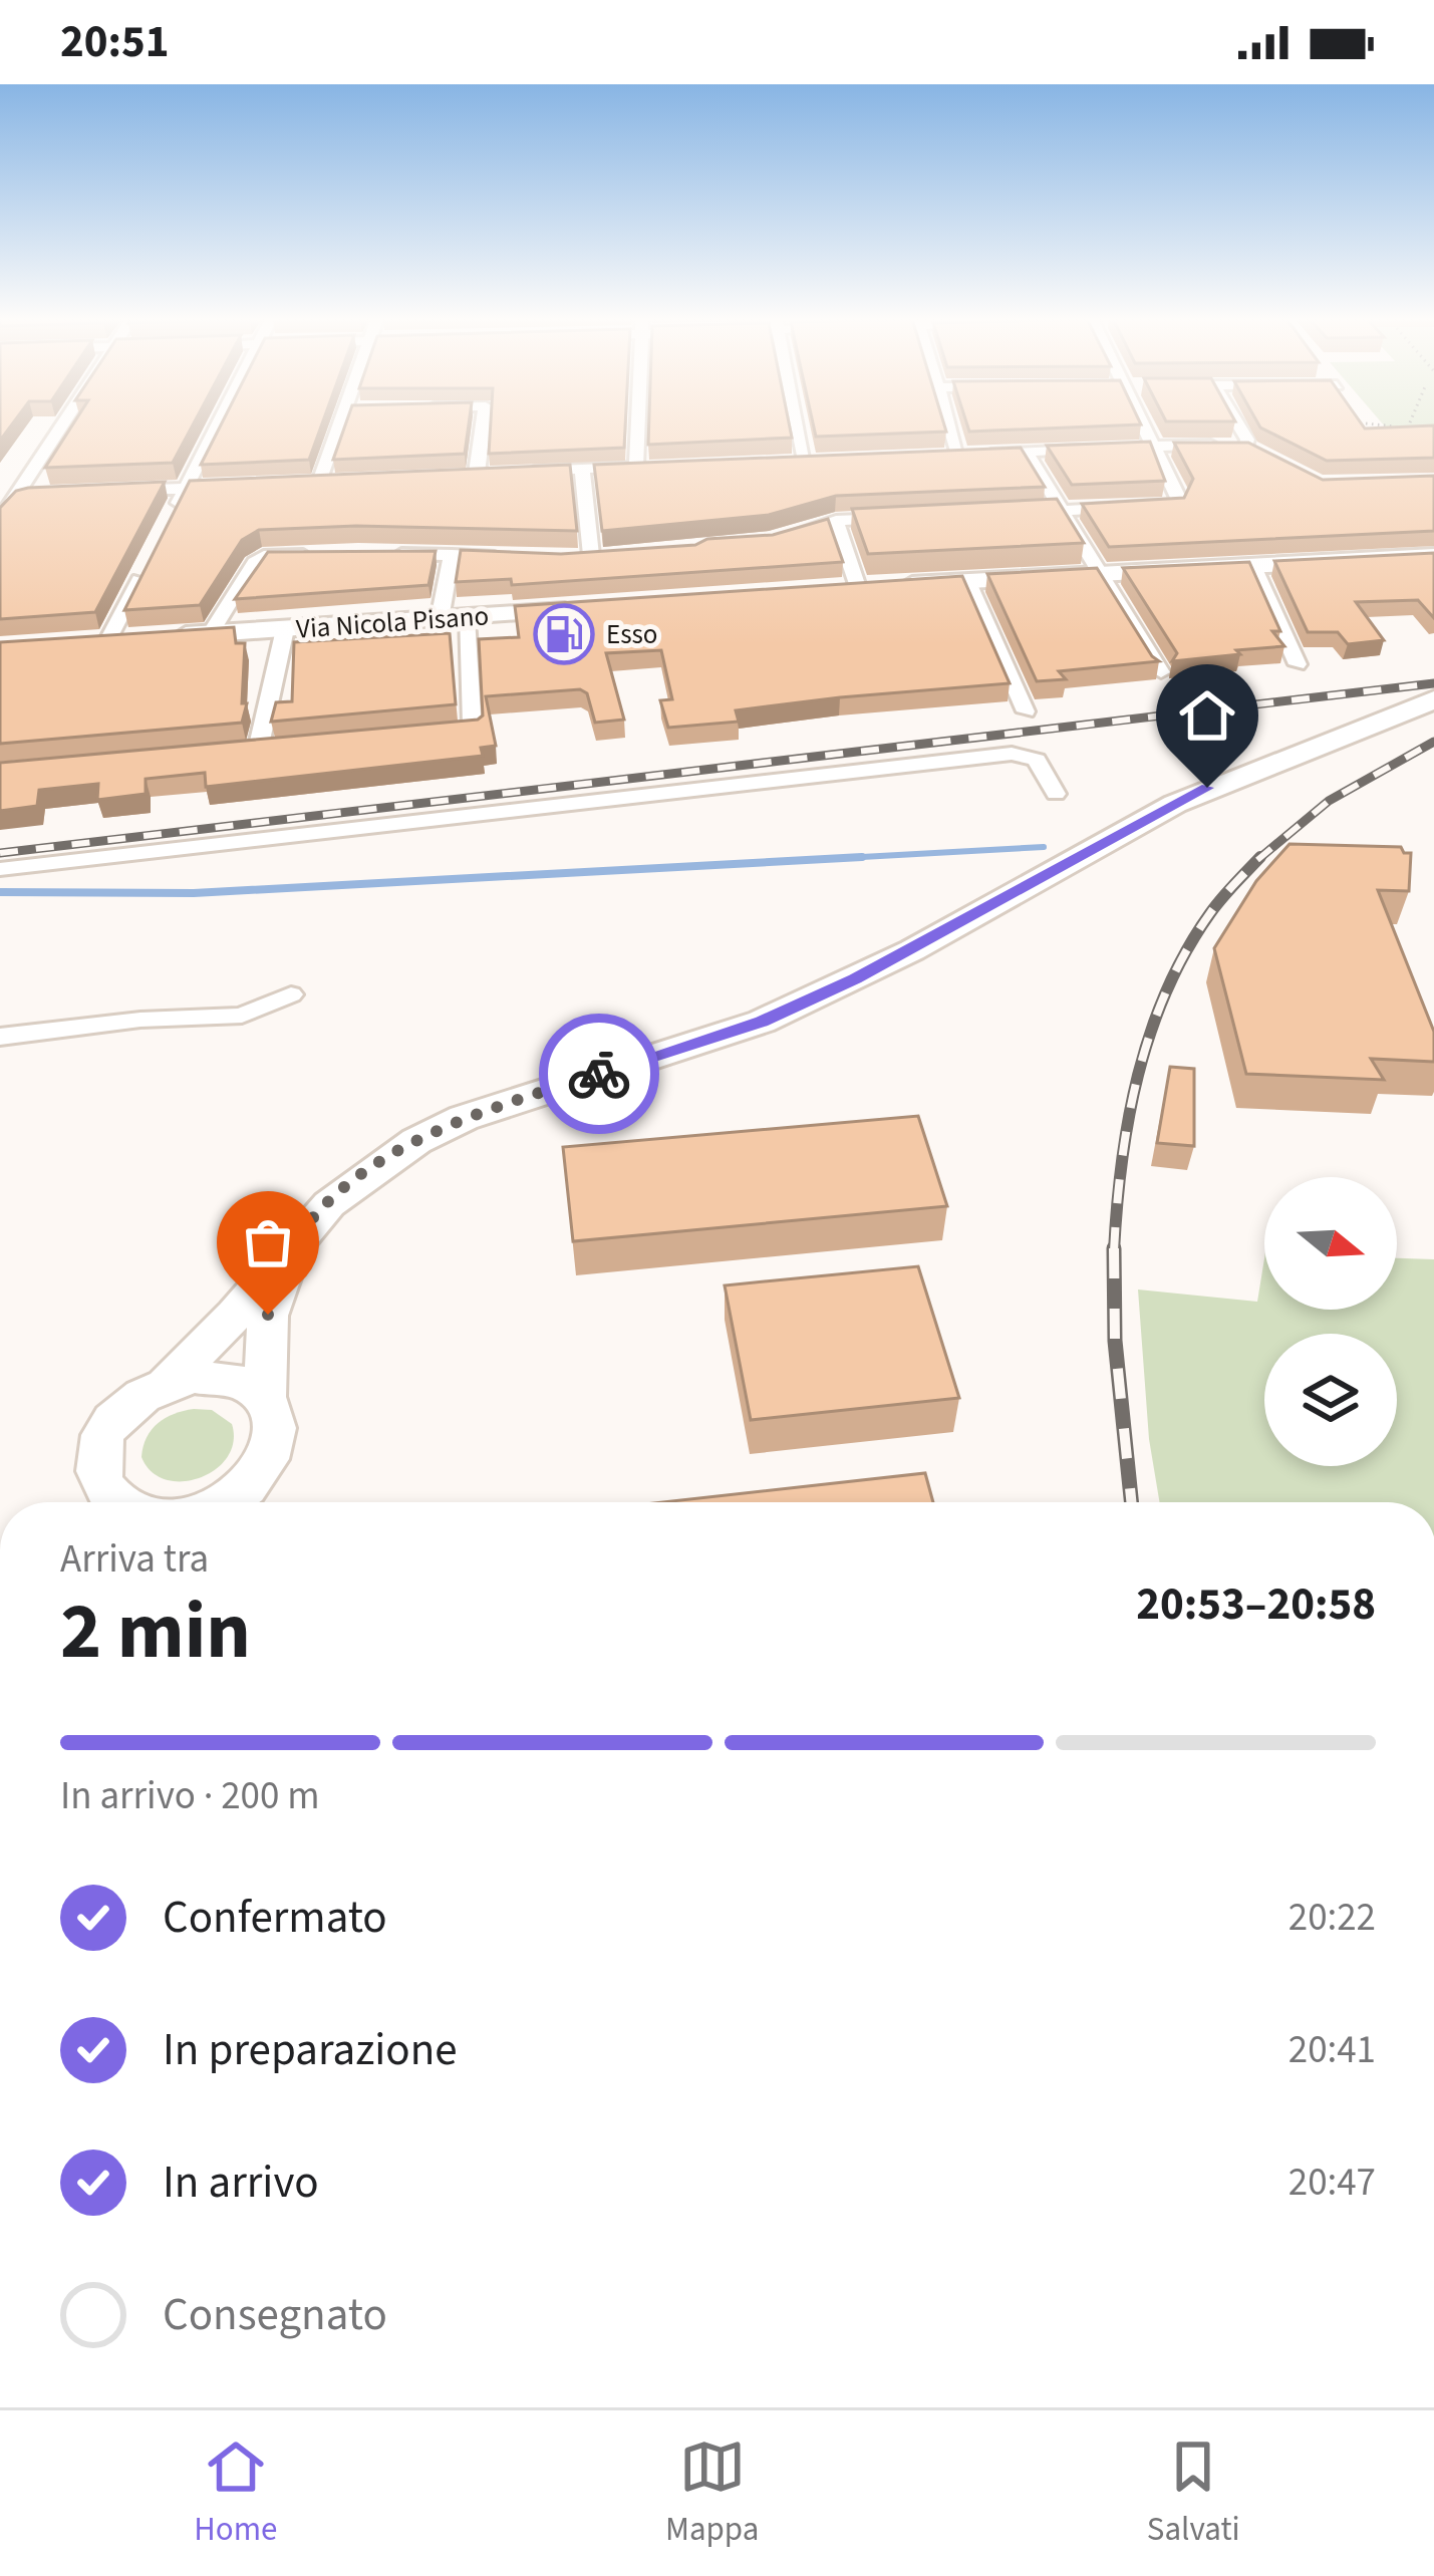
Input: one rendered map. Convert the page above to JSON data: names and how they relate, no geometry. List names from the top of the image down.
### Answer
{
  "streets": {
    "street": ["Via Nicola Pisano"]
  },
  "places": {
    "fuel station": ["Esso"]
  },
  "north": "right",
  "page": {
    "status": "20:51",
    "heading": ["2 min", "Arriva tra", "20:53–20:58"],
    "bar": "In arrivo · 200 m",
    "list": [
      ["Confermato", "20:22"],
      ["In preparazione", "20:41"],
      ["In arrivo", "20:47"],
      "Consegnato"
    ],
    "tabs": ["Home", "Mappa", "Salvati"]
  }
}
